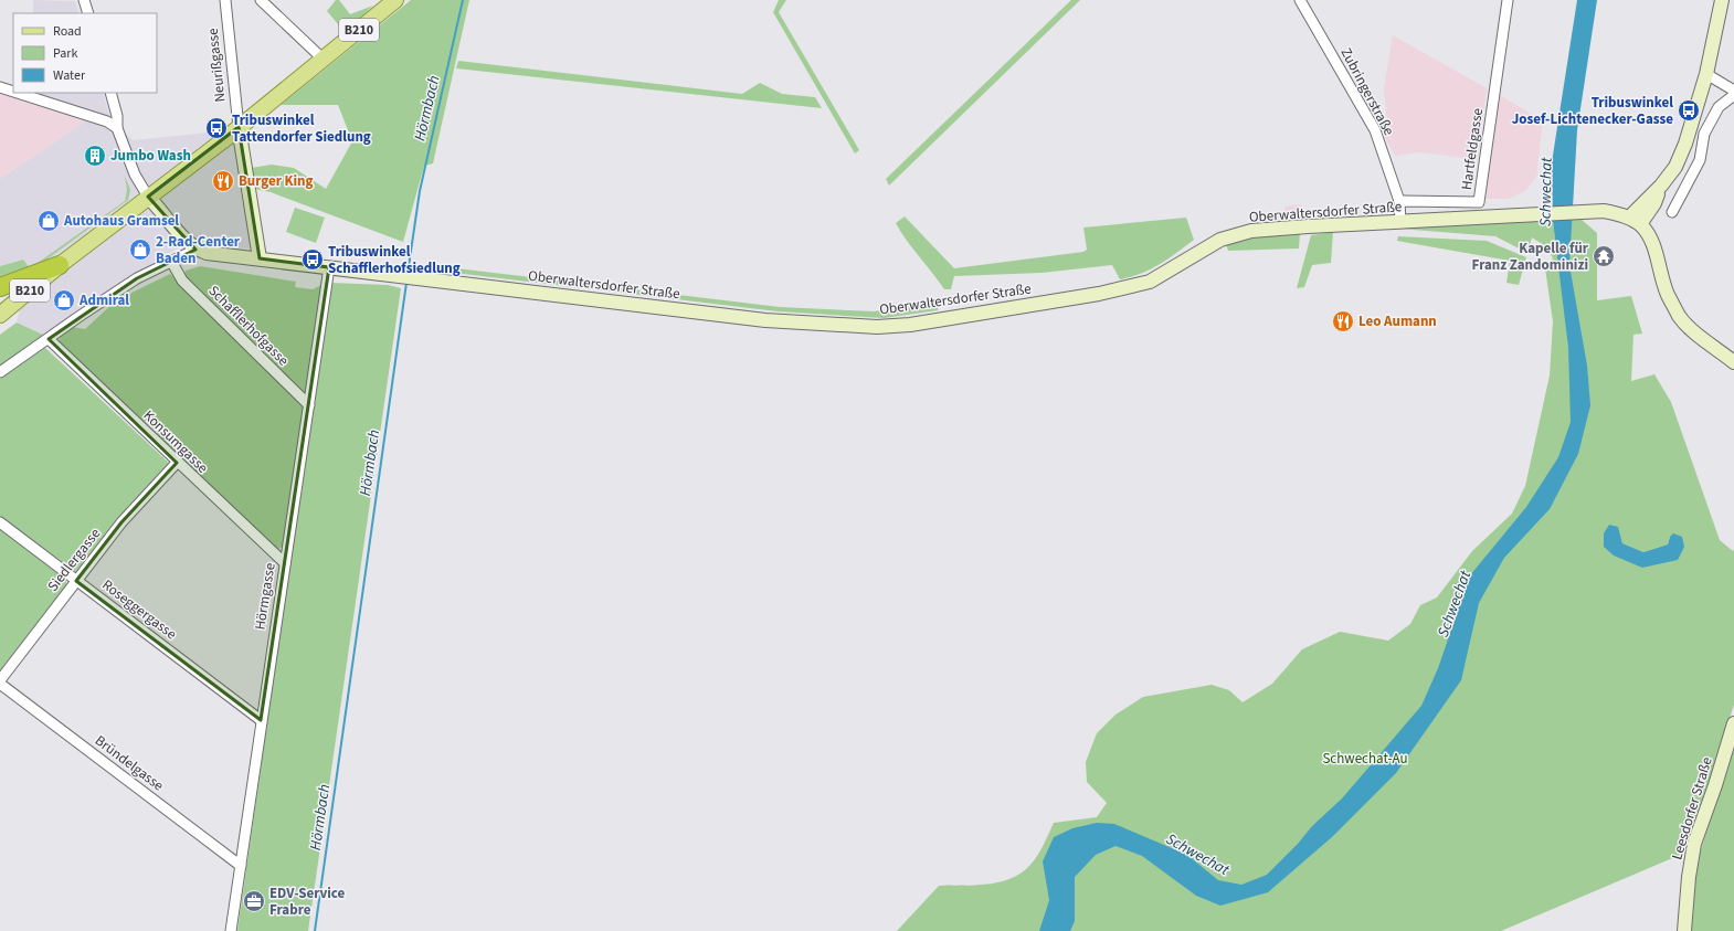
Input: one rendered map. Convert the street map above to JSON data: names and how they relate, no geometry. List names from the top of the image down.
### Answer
{
  "streets": {
    "main road": ["B210"],
    "street": [
      "Neurißgasse",
      "Zubringerstraße",
      "Hartfeldgasse",
      "Oberwaltersdorfer Straße",
      "Schafflerhofgasse",
      "Konsumgasse",
      "Siedlergasse",
      "Hörmgasse",
      "Roseggergasse",
      "Bründelgasse",
      "Leesdorfer Straße"
    ]
  },
  "crossings": [
    ["B210", "Neurißgasse"],
    ["Neurißgasse", "Oberwaltersdorfer Straße"],
    ["Zubringerstraße", "Hartfeldgasse"],
    ["Oberwaltersdorfer Straße", "Hörmgasse"],
    ["Schafflerhofgasse", "Hörmgasse"],
    ["Konsumgasse", "Siedlergasse"],
    ["Konsumgasse", "Hörmgasse"],
    ["Siedlergasse", "Roseggergasse"],
    ["Siedlergasse", "Bründelgasse"],
    ["Hörmgasse", "Roseggergasse"],
    ["Hörmgasse", "Bründelgasse"]
  ],
  "water": ["Hörmbach", "Schwechat"],
  "parks": ["Schwechat-Au"],
  "places": {
    "bus stop": ["Tribuswinkel Josef-Lichtenecker-Gasse", "Tribuswinkel Tattendorfer Siedlung", "Tribuswinkel Schafflerhofsiedlung"],
    "building": ["Jumbo Wash"],
    "restaurant": ["Burger King", "Leo Aumann"],
    "shop": ["Autohaus Gramsel", "2-Rad-Center Baden", "Admiral"],
    "temple": ["Kapelle für Franz Zandominizi"],
    "office": ["EDV-Service Frabre"]
  },
  "legend": ["Road", "Park", "Water"]
}
